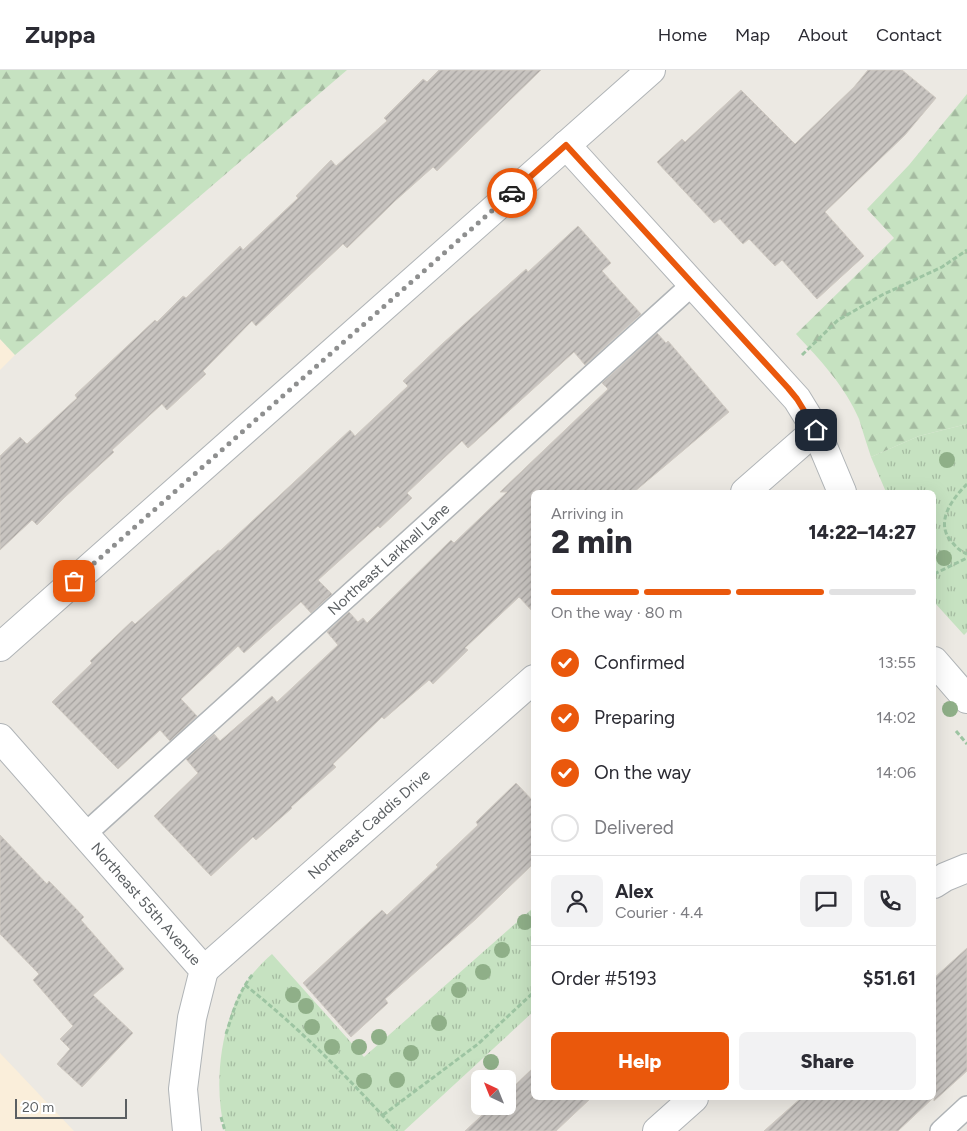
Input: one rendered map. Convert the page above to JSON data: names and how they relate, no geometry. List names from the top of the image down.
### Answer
{
  "streets": {
    "street": ["Northeast Caddis Drive", "Northeast 55th Avenue"],
    "lane": ["Northeast Larkhall Lane"]
  },
  "crossings": [
    ["Northeast Larkhall Lane", "Northeast 55th Avenue"],
    ["Northeast Caddis Drive", "Northeast 55th Avenue"]
  ],
  "scale_bar": "20 m",
  "north": "top left",
  "page": {
    "header": "Zuppa",
    "nav": [
      "Home",
      "Map",
      "About",
      "Contact"
    ],
    "heading": ["2 min", "Arriving in", "14:22–14:27"],
    "panel": [
      "Alex",
      "Courier · 4.4",
      "Order #5193",
      "$51.61"
    ],
    "bar": "On the way · 80 m",
    "list": [
      ["Confirmed", "13:55"],
      ["Preparing", "14:02"],
      ["On the way", "14:06"],
      "Delivered"
    ],
    "buttons": ["Help", "Share"],
    "scale": "20 m"
  }
}
